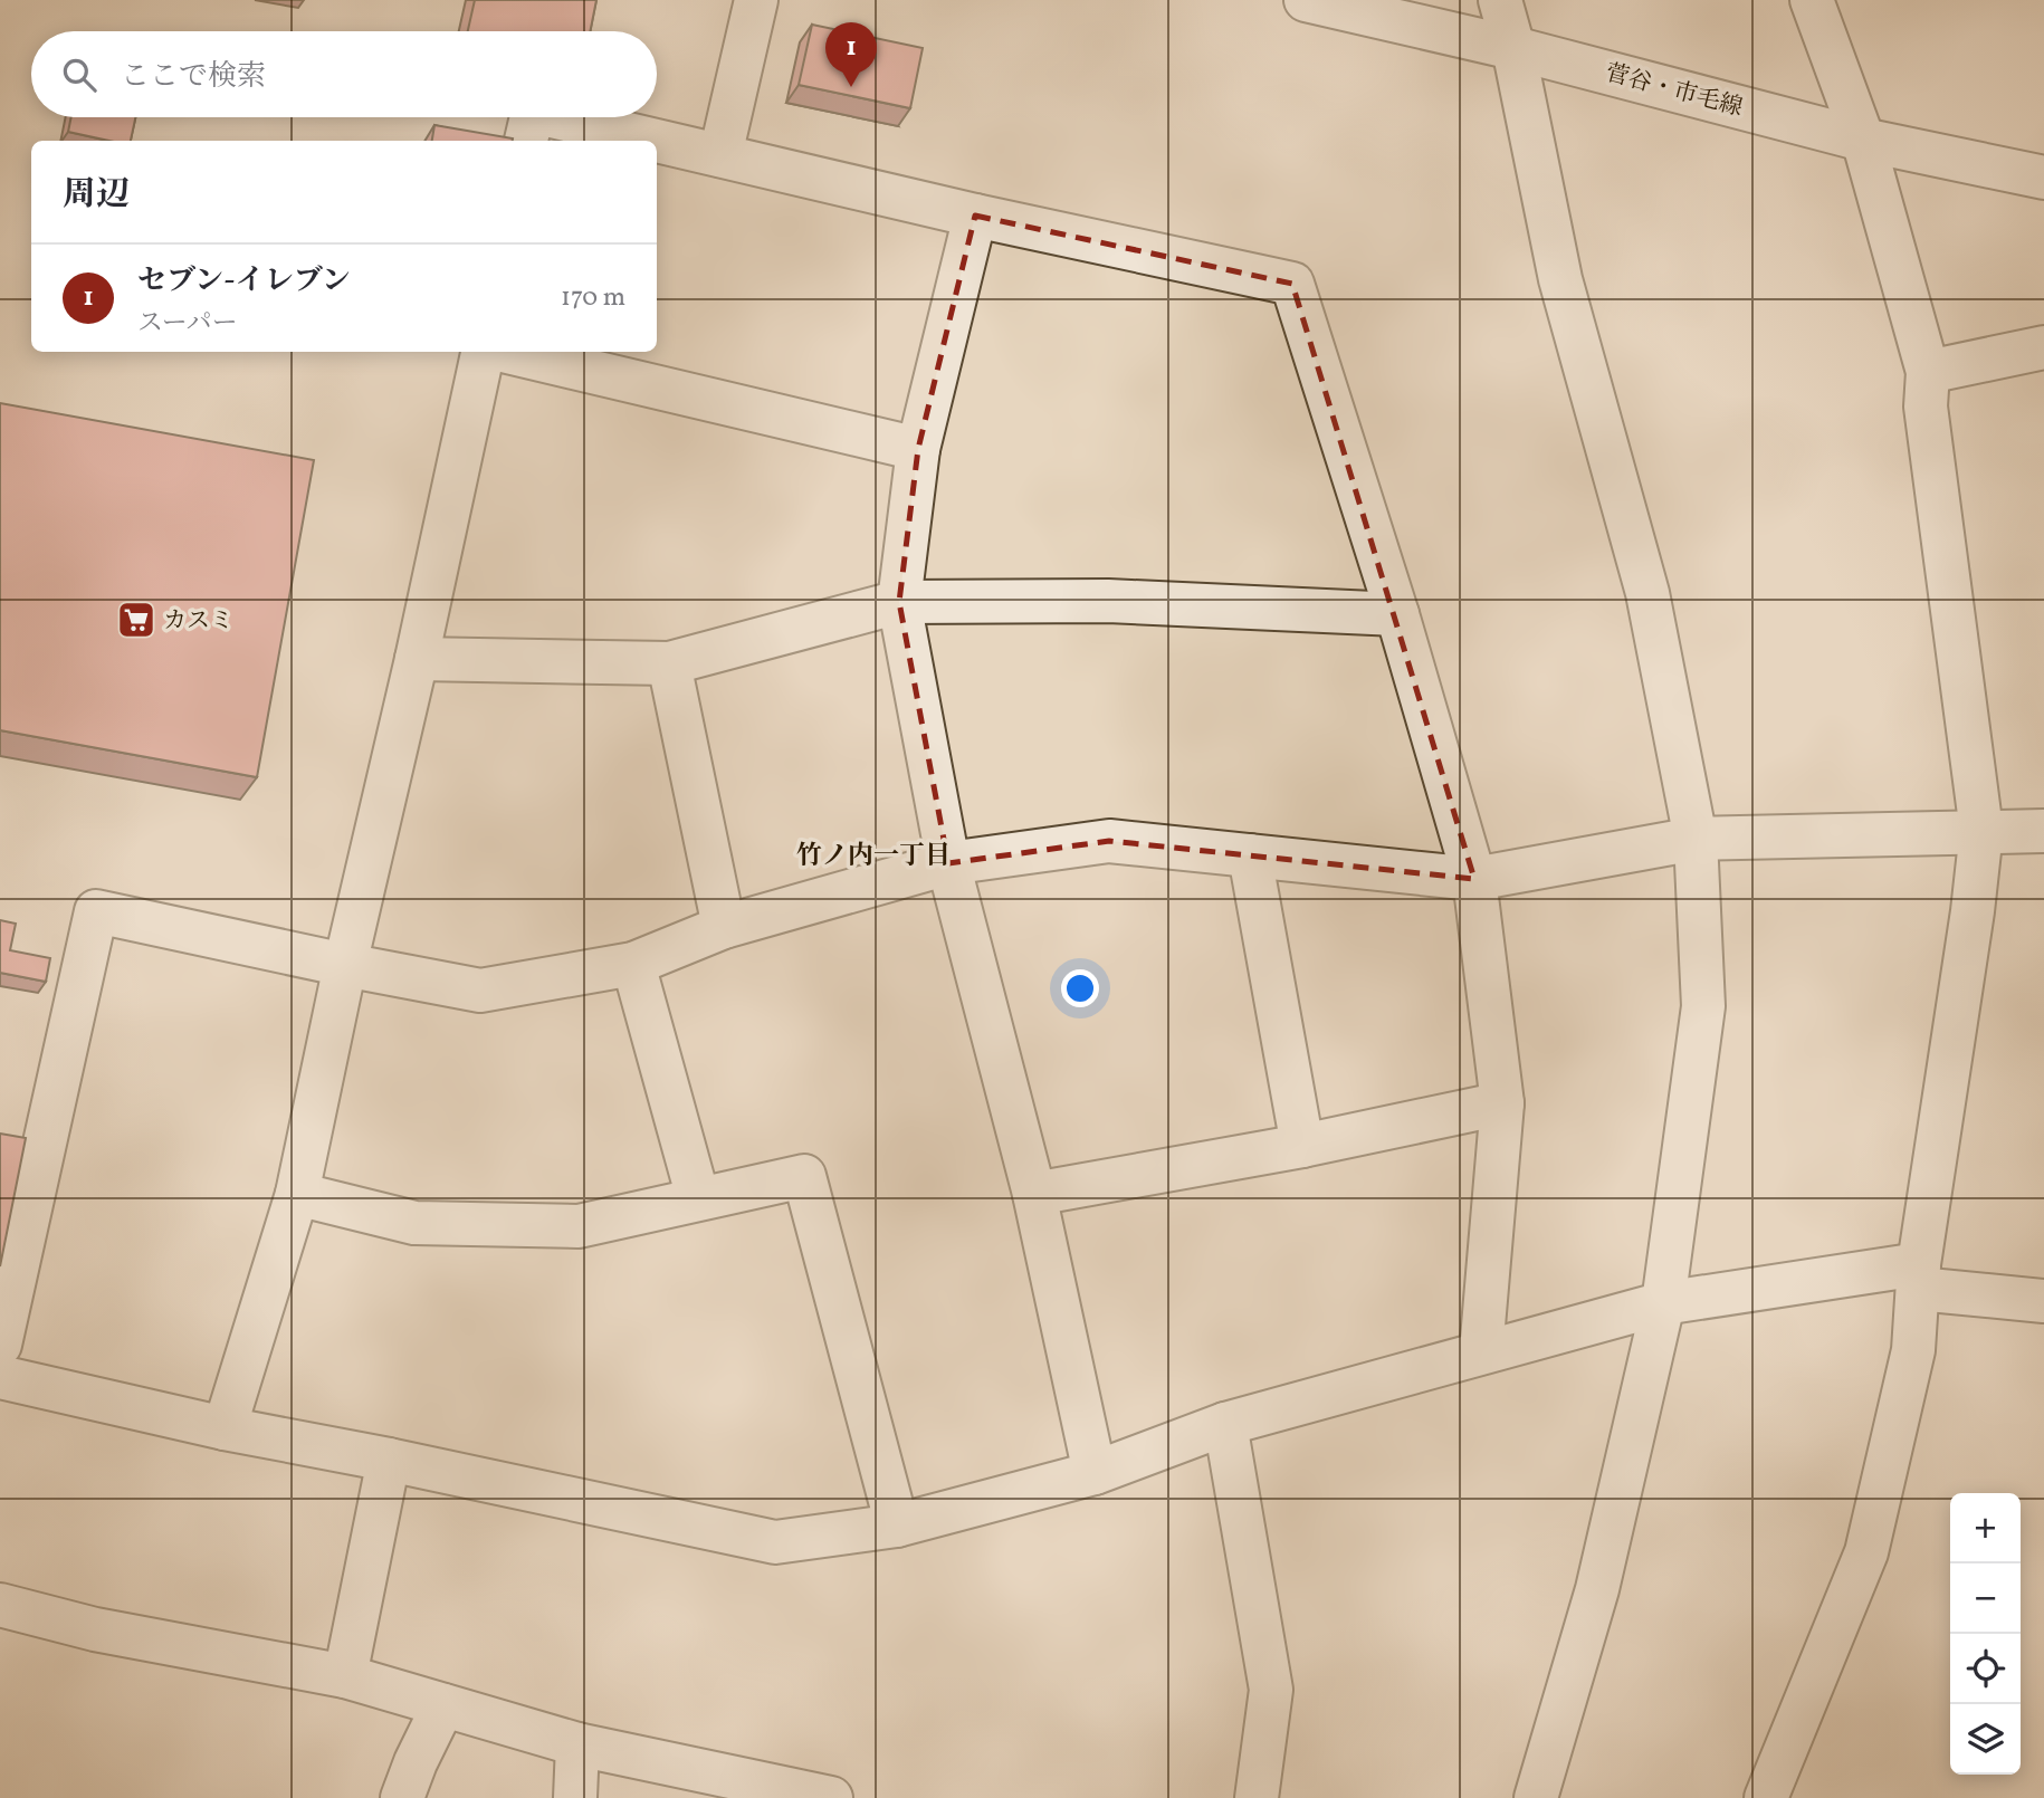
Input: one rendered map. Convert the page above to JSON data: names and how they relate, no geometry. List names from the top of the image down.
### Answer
{
  "streets": {
    "street": ["菅谷・市毛線"]
  },
  "districts": ["竹ノ内一丁目"],
  "places": {
    "supermarket": ["カスミ"]
  },
  "page": {
    "pins": "1",
    "search": "ここで検索",
    "heading": "周辺",
    "list": [
      {
        "mark": "1",
        "name": "セブン-イレブン",
        "note": "スーパー",
        "value": "170 m"
      }
    ],
    "map_buttons": ["+", "−"]
  }
}
